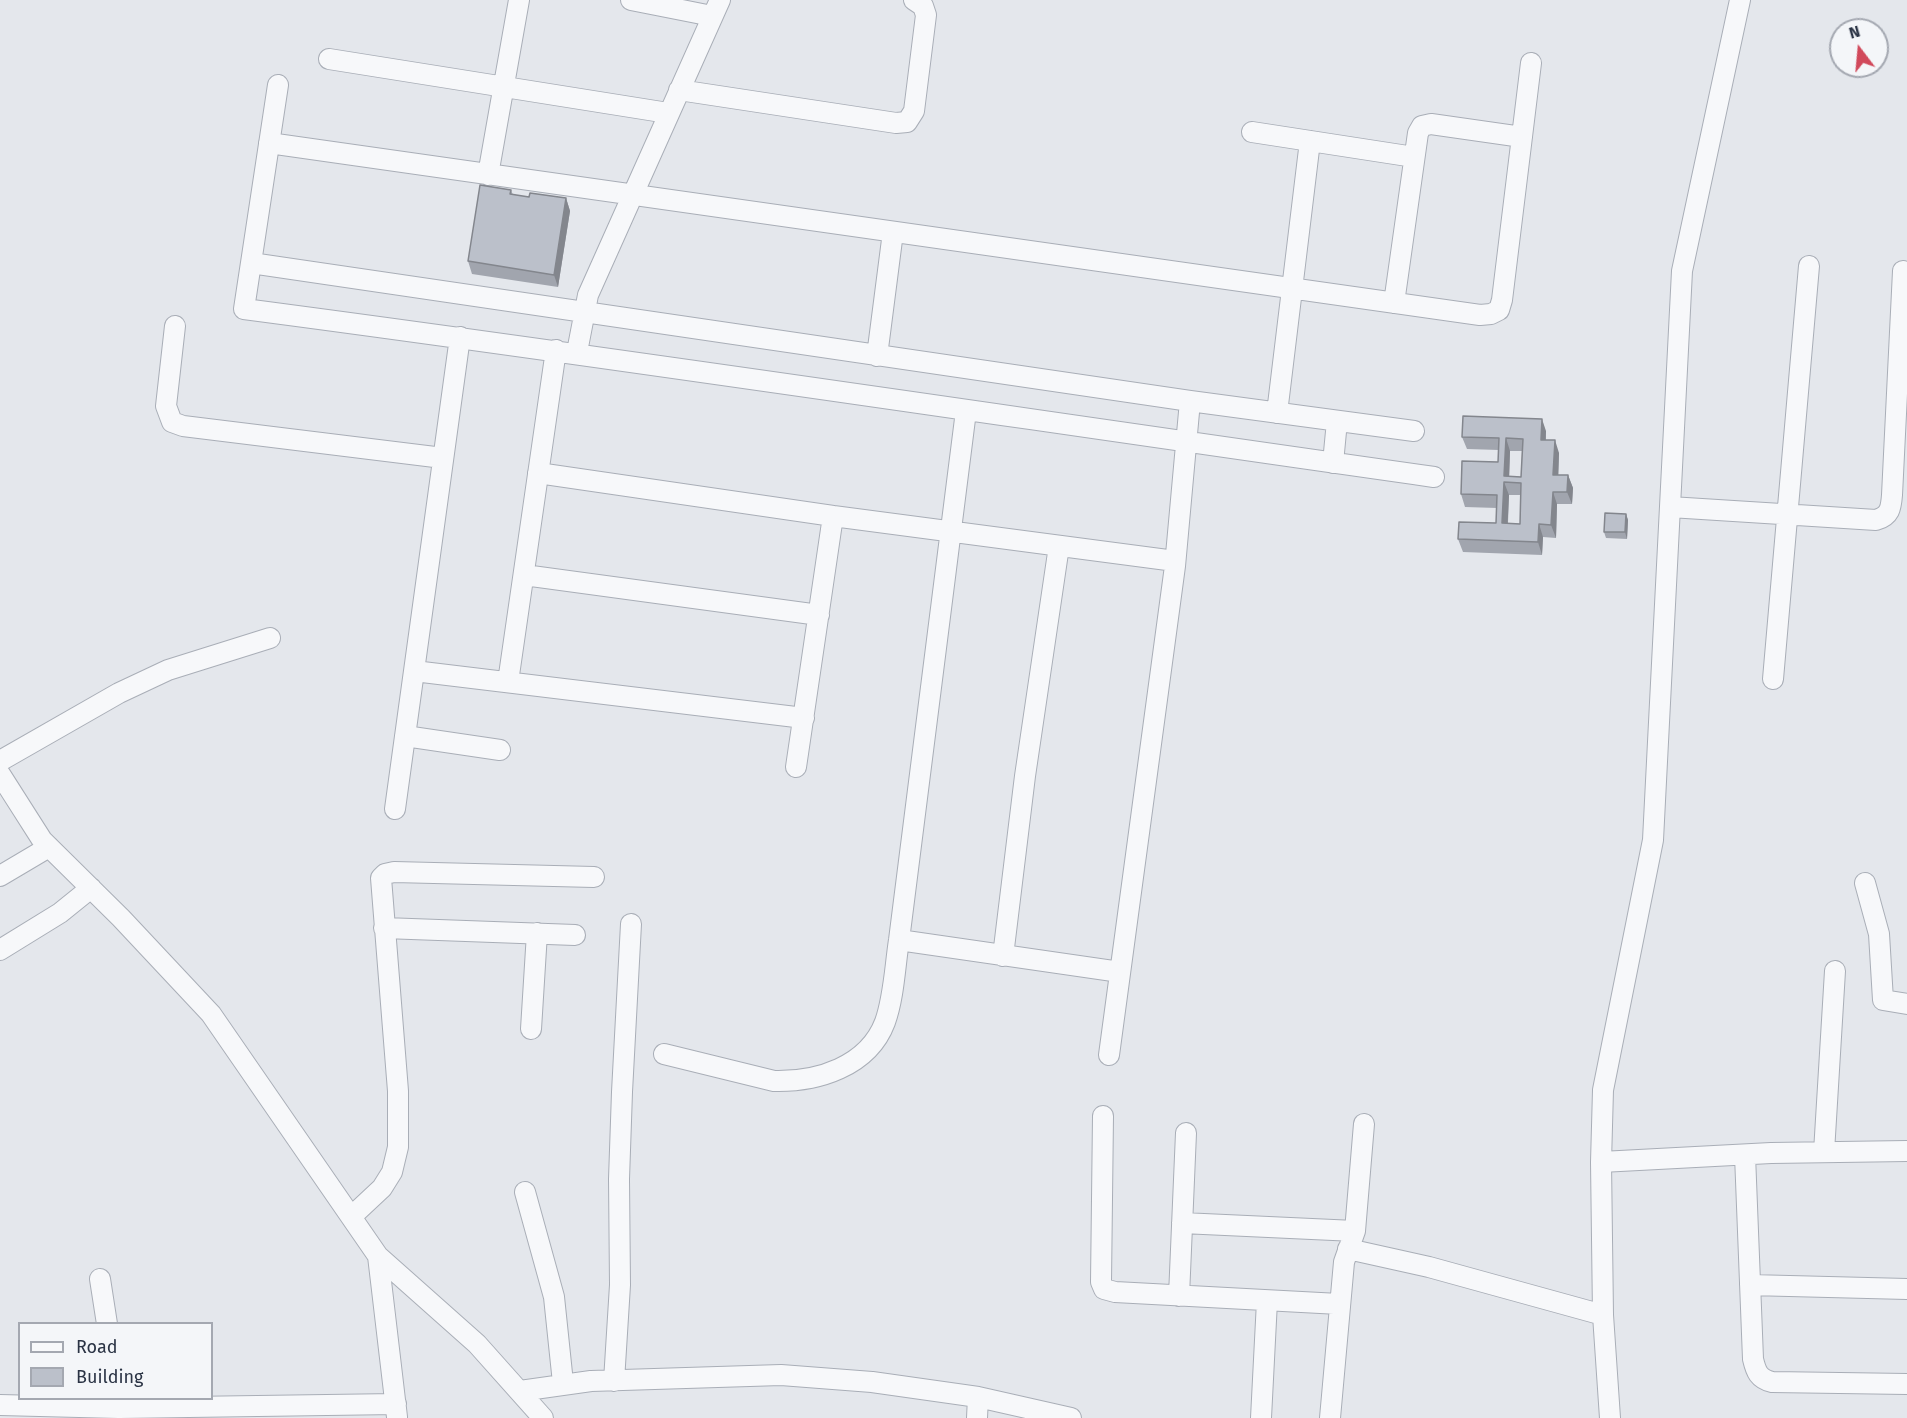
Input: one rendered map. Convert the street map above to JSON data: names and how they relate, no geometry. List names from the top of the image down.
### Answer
{
  "legend": ["Road", "Building"],
  "north": "top"
}
